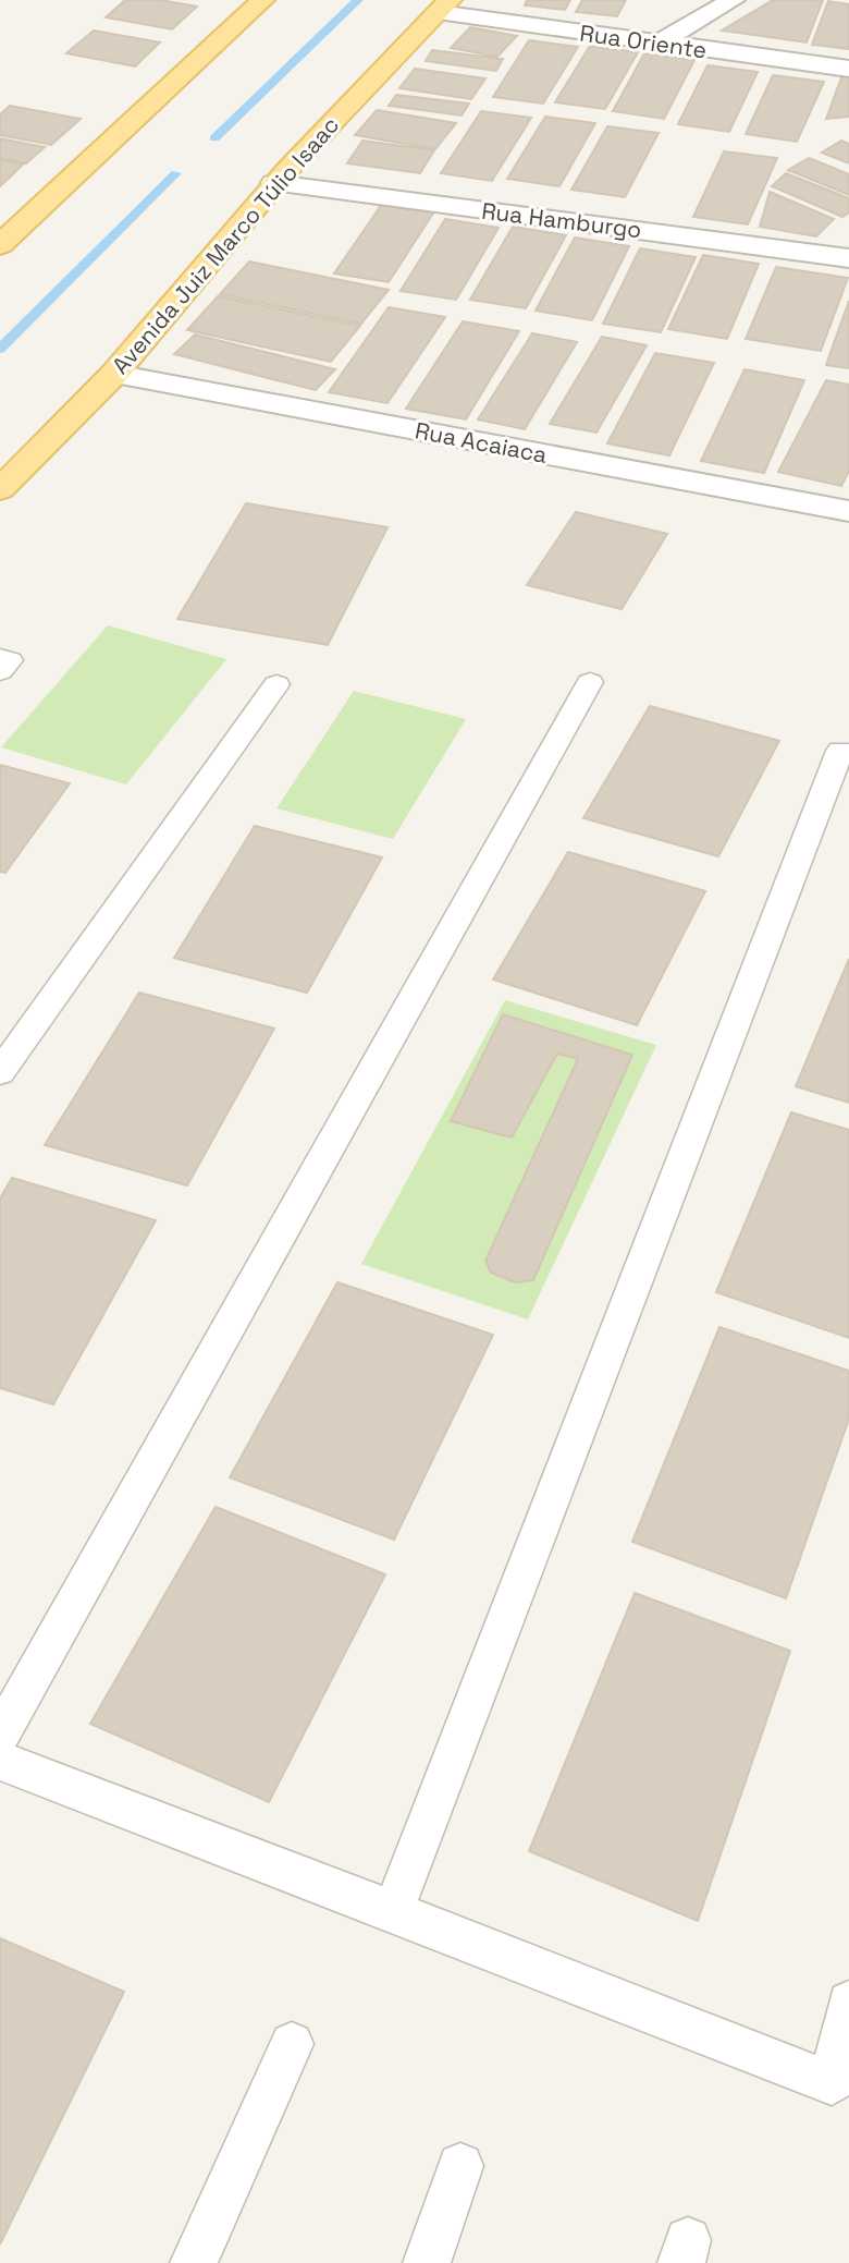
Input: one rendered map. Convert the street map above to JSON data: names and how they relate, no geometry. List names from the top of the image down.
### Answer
{
  "streets": {
    "main road": ["Avenida Juiz Marco Túlio Isaac"],
    "street": ["Rua Oriente", "Rua Hamburgo", "Rua Acaiaca"]
  },
  "crossings": [
    ["Rua Oriente", "Avenida Juiz Marco Túlio Isaac"],
    ["Rua Hamburgo", "Avenida Juiz Marco Túlio Isaac"],
    ["Avenida Juiz Marco Túlio Isaac", "Rua Acaiaca"]
  ]
}
